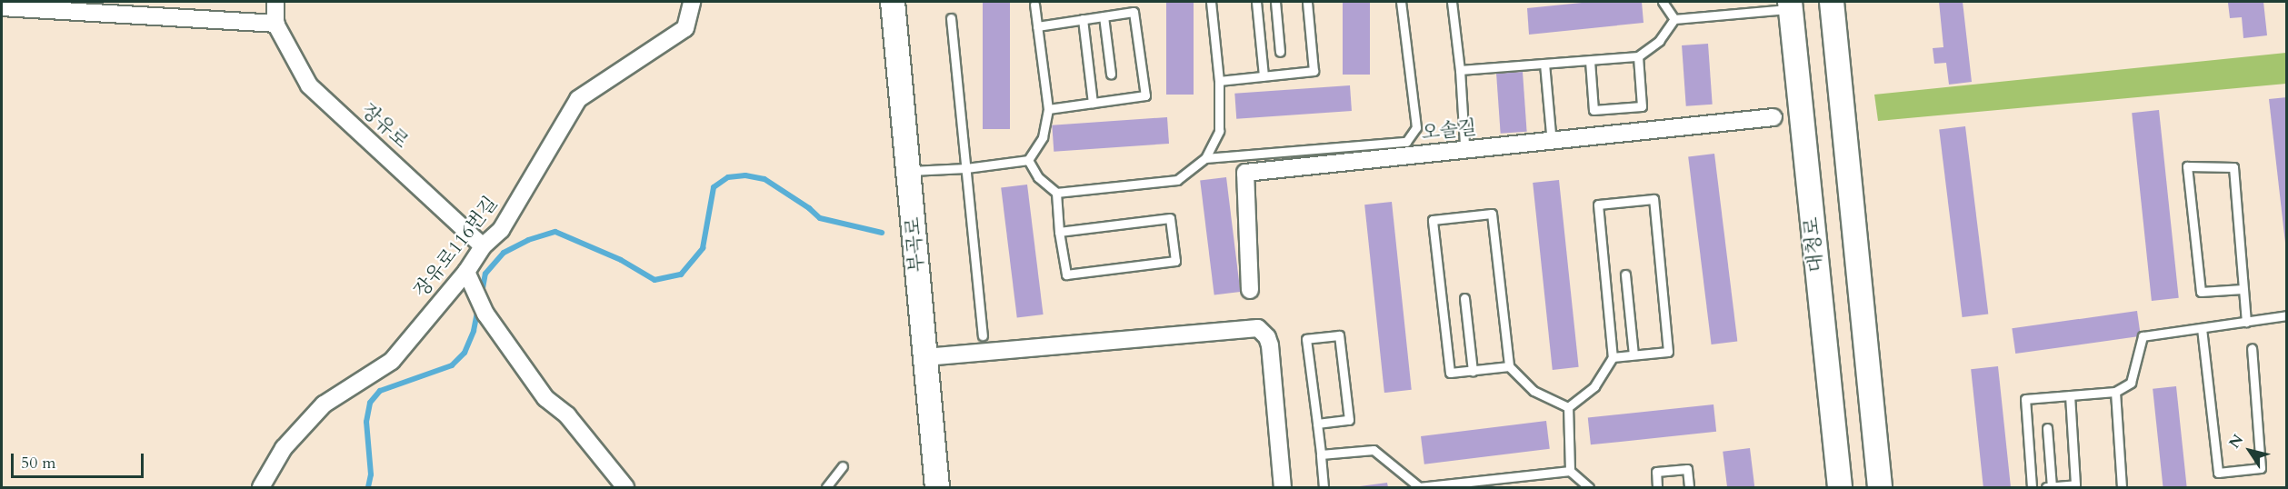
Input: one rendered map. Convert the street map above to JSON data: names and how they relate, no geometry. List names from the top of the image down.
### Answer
{
  "streets": {
    "main road": ["부곡로", "대청로"],
    "street": ["장유로", "오솔길", "장유로116번길"]
  },
  "crossings": [
    ["장유로", "장유로116번길"]
  ],
  "scale_bar": "50 m",
  "north": "top left"
}
